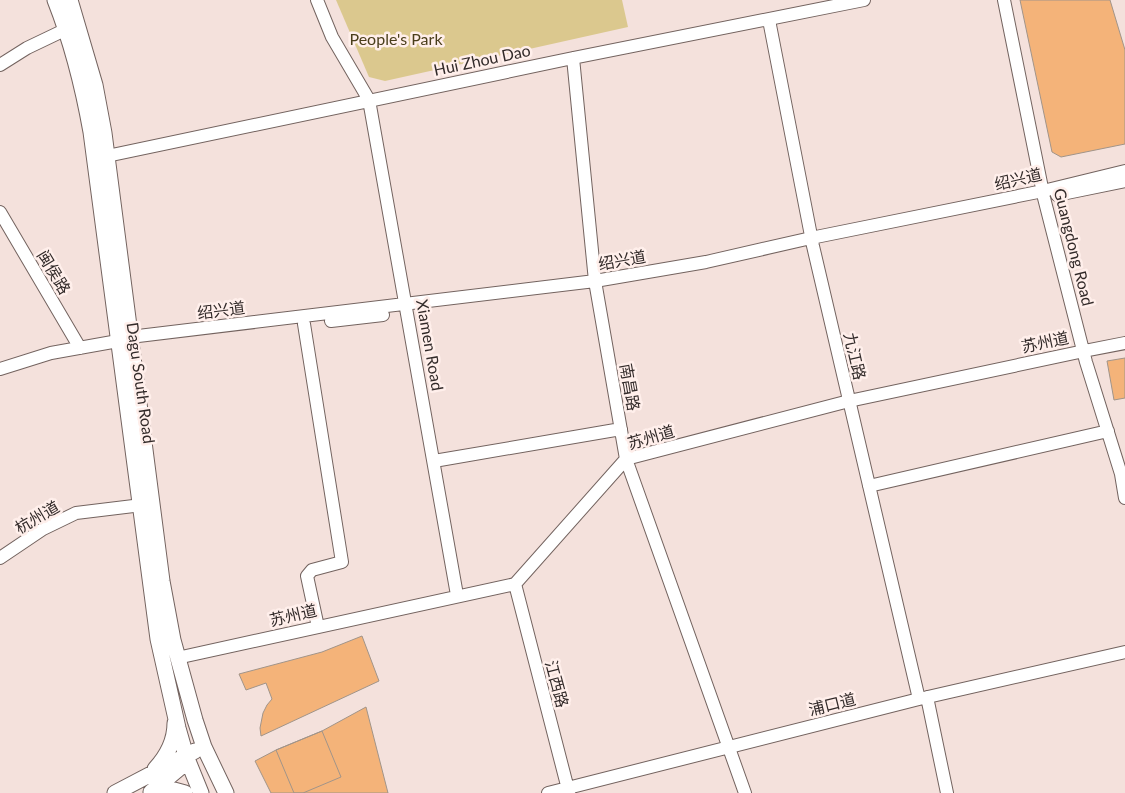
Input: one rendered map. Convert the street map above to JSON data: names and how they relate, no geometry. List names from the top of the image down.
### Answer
{
  "streets": {
    "main road": ["Dagu South Road"],
    "street": [
      "Hui Zhou Dao",
      "绍兴道",
      "Guangdong Road",
      "闽侯路",
      "苏州道",
      "Xiamen Road",
      "九江路",
      "南昌路",
      "杭州道",
      "江西路",
      "浦口道"
    ]
  },
  "crossings": [
    ["Hui Zhou Dao", "Xiamen Road"],
    ["Hui Zhou Dao", "九江路"],
    ["Hui Zhou Dao", "Dagu South Road"],
    ["Hui Zhou Dao", "南昌路"],
    ["绍兴道", "Guangdong Road"],
    ["绍兴道", "闽侯路"],
    ["绍兴道", "Xiamen Road"],
    ["绍兴道", "九江路"],
    ["绍兴道", "Dagu South Road"],
    ["绍兴道", "南昌路"],
    ["Guangdong Road", "苏州道"],
    ["苏州道", "Xiamen Road"],
    ["苏州道", "九江路"],
    ["苏州道", "Dagu South Road"],
    ["苏州道", "南昌路"],
    ["苏州道", "江西路"],
    ["九江路", "浦口道"],
    ["Dagu South Road", "杭州道"],
    ["南昌路", "浦口道"],
    ["江西路", "浦口道"]
  ],
  "parks": ["People's Park"]
}
